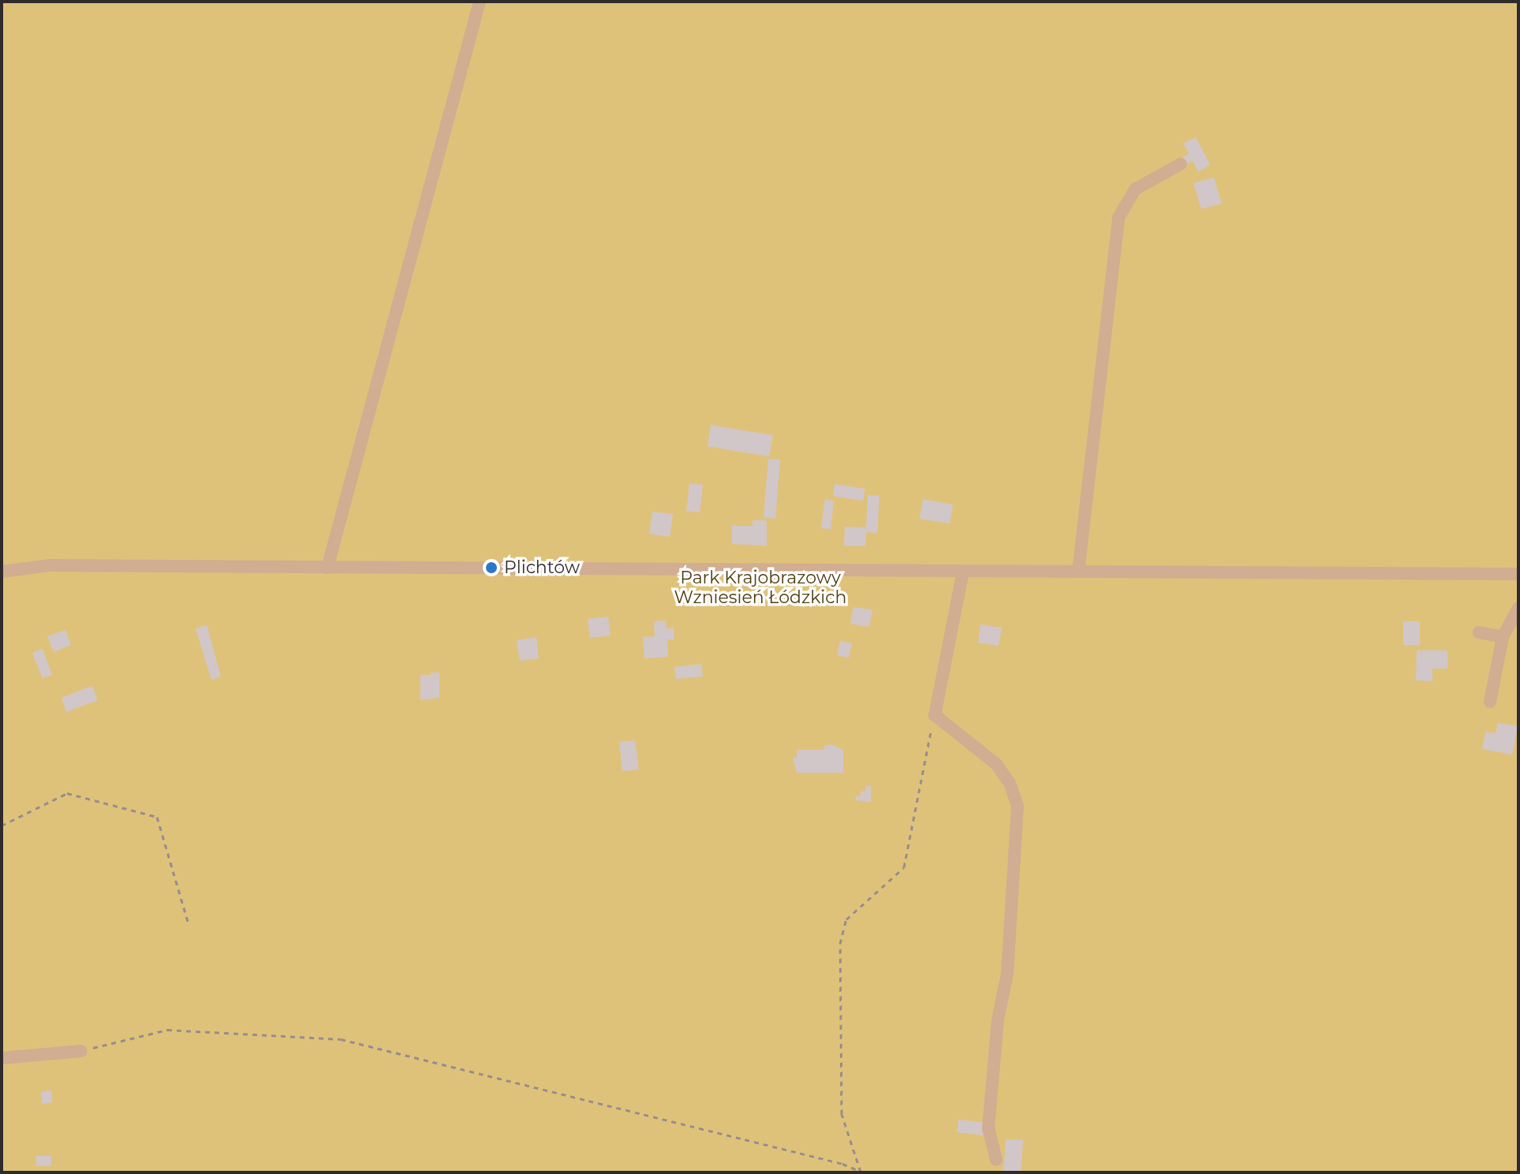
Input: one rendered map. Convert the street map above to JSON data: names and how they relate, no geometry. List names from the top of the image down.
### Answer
{
  "parks": ["Park Krajobrazowy Wzniesień Łódzkich"],
  "places": ["Plichtów"]
}
